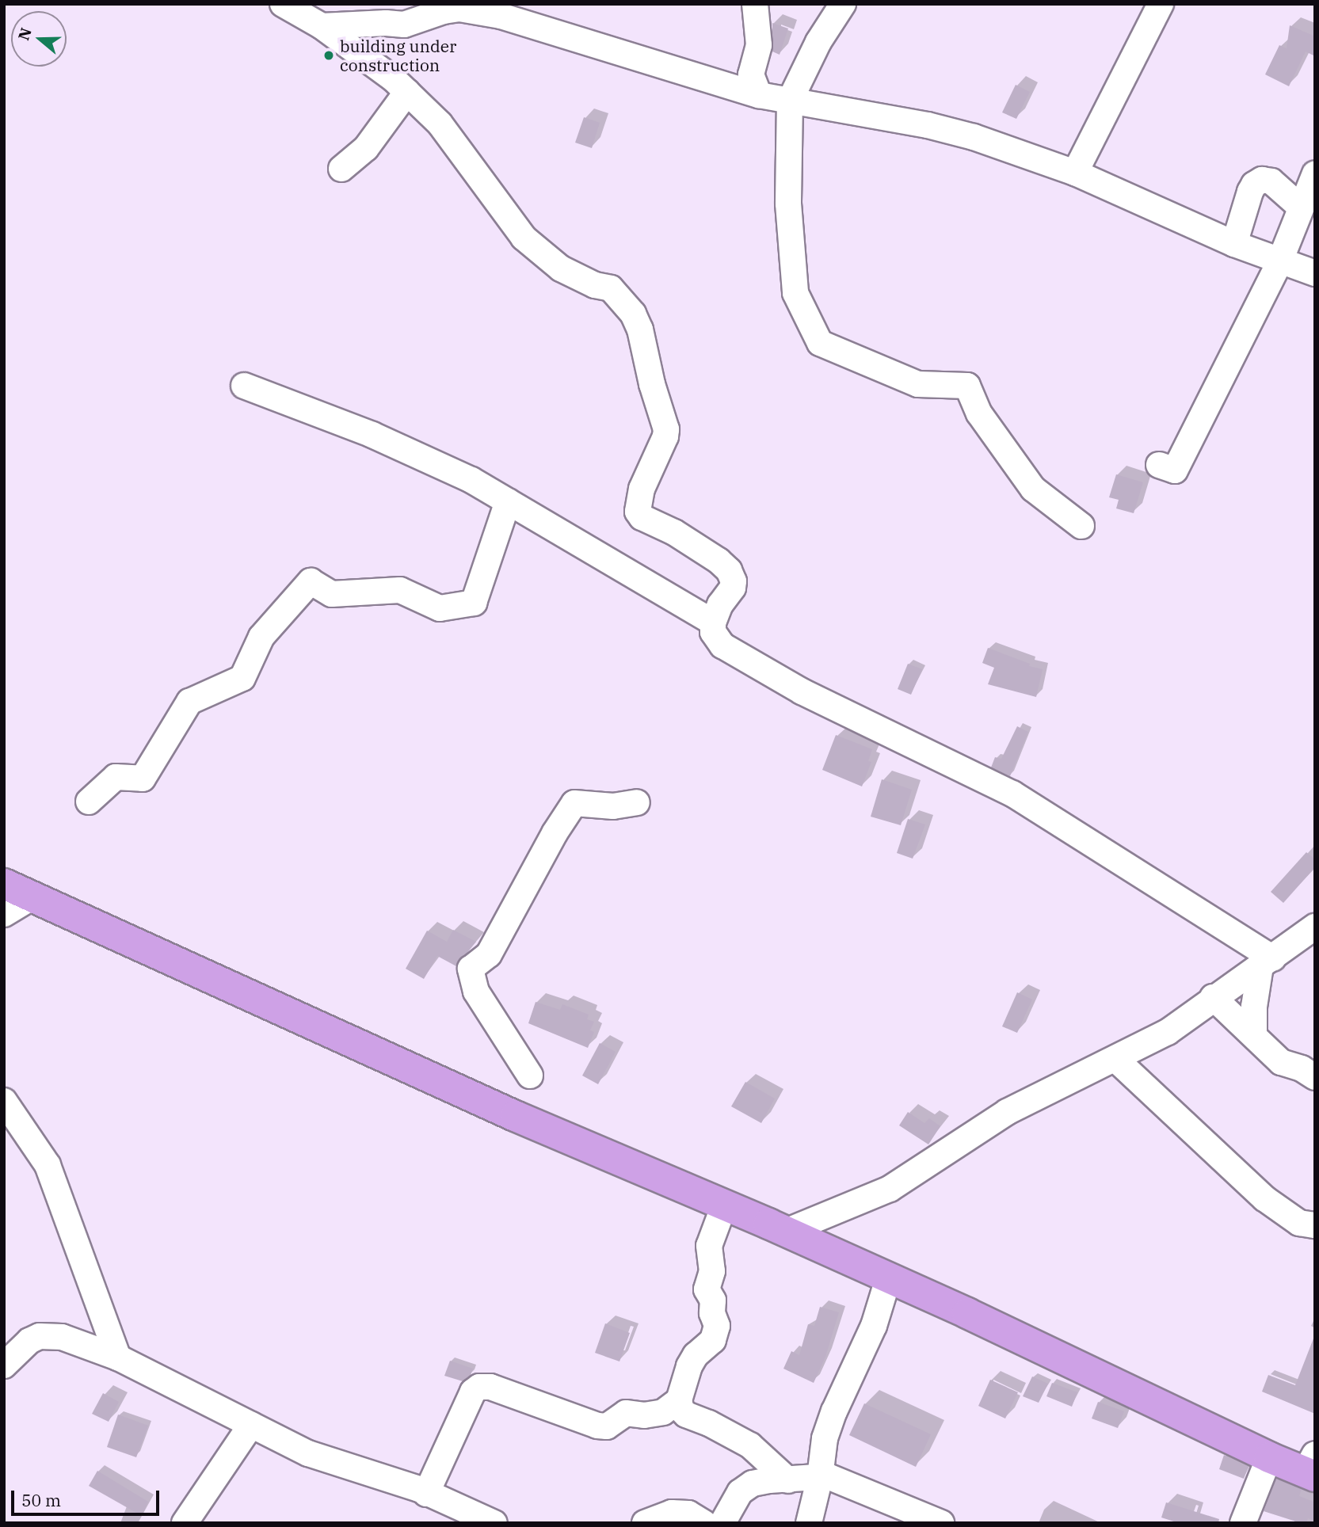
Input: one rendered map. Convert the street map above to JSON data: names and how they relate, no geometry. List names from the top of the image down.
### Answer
{
  "places": ["building under construction"],
  "scale_bar": "50 m",
  "north": "left"
}
